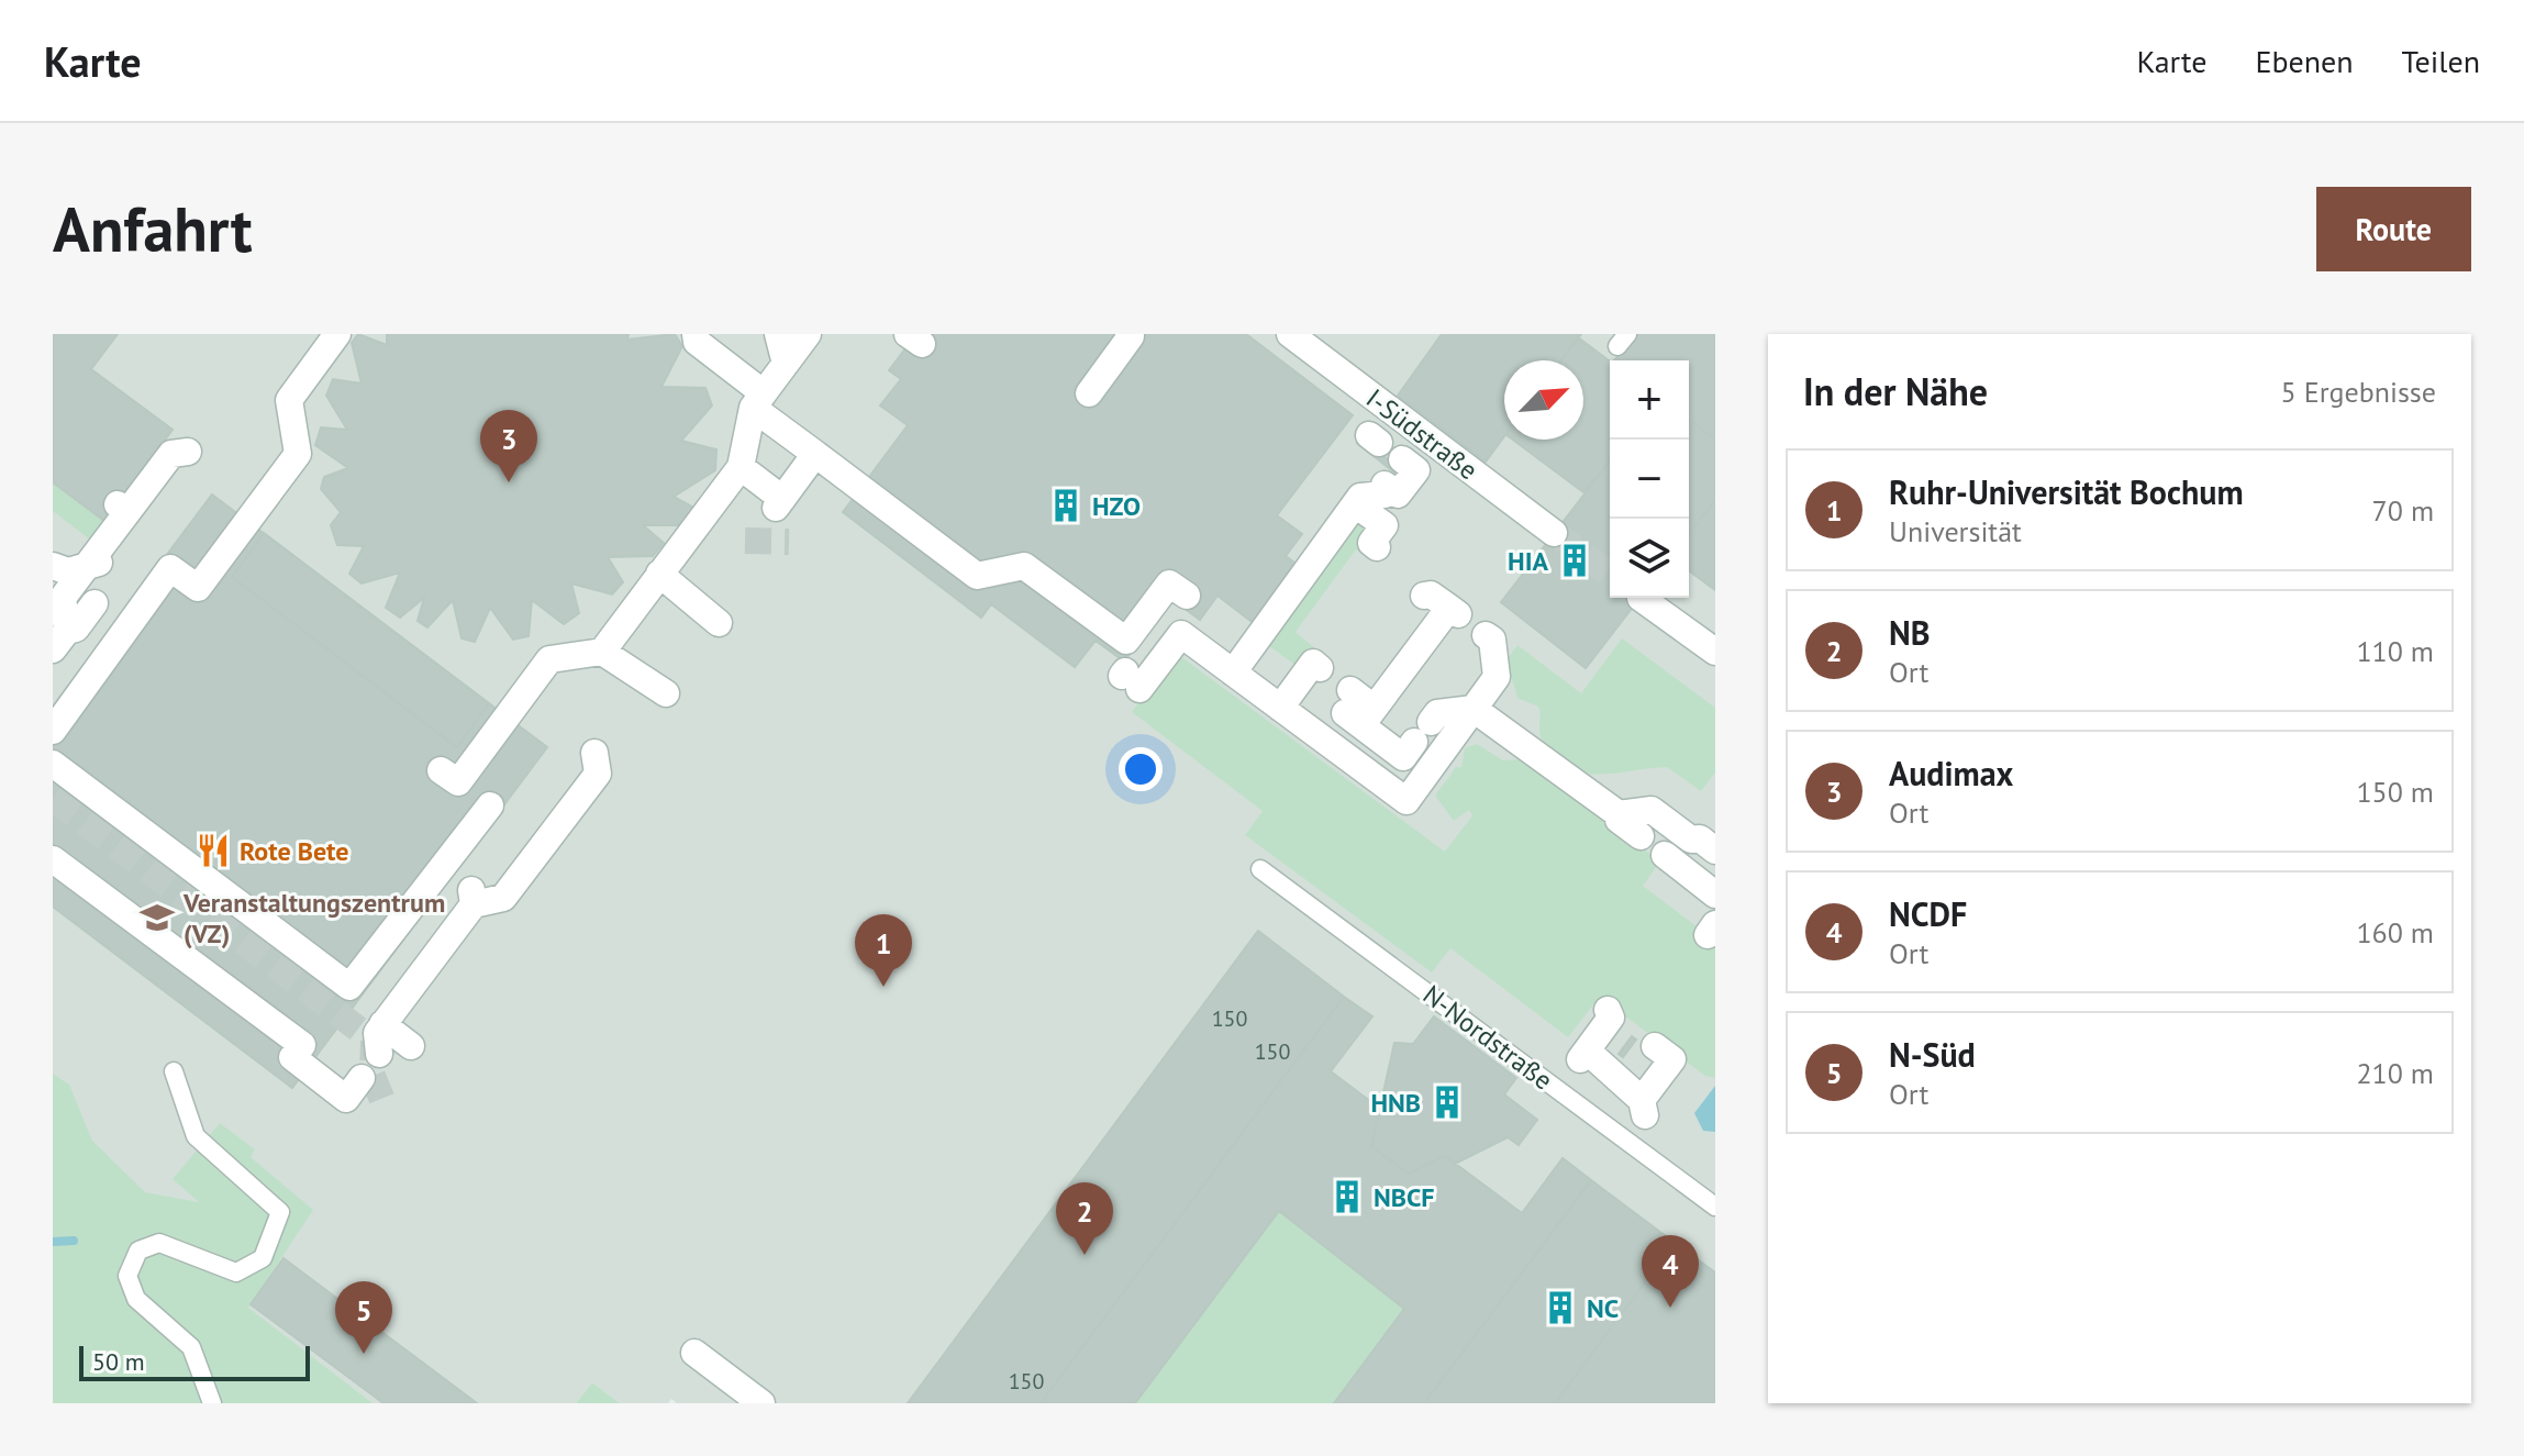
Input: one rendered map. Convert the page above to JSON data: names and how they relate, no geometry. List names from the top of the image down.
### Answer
{
  "streets": {
    "street": ["I-Südstraße"],
    "lane": ["N-Nordstraße"]
  },
  "places": {
    "building": [
      "HZO",
      "HIA",
      "HNB",
      "NBCF",
      "NC"
    ],
    "restaurant": ["Rote Bete"],
    "school or university": ["Veranstaltungszentrum (VZ)"]
  },
  "house_numbers": ["150", "150", "150"],
  "scale_bar": "50 m",
  "north": "top right",
  "page": {
    "header": "Karte",
    "nav": ["Karte", "Ebenen", "Teilen"],
    "buttons": "Route",
    "title": "Anfahrt",
    "heading": ["In der Nähe", "5 Ergebnisse"],
    "map_buttons": ["+", "−"],
    "pins": [
      "3",
      "1",
      "2",
      "4",
      "5"
    ],
    "list": [
      {
        "mark": "1",
        "name": "Ruhr-Universität Bochum",
        "note": "Universität",
        "value": "70 m"
      },
      {
        "mark": "2",
        "name": "NB",
        "note": "Ort",
        "value": "110 m"
      },
      {
        "mark": "3",
        "name": "Audimax",
        "note": "Ort",
        "value": "150 m"
      },
      {
        "mark": "4",
        "name": "NCDF",
        "note": "Ort",
        "value": "160 m"
      },
      {
        "mark": "5",
        "name": "N-Süd",
        "note": "Ort",
        "value": "210 m"
      }
    ],
    "scale": "50 m"
  }
}
